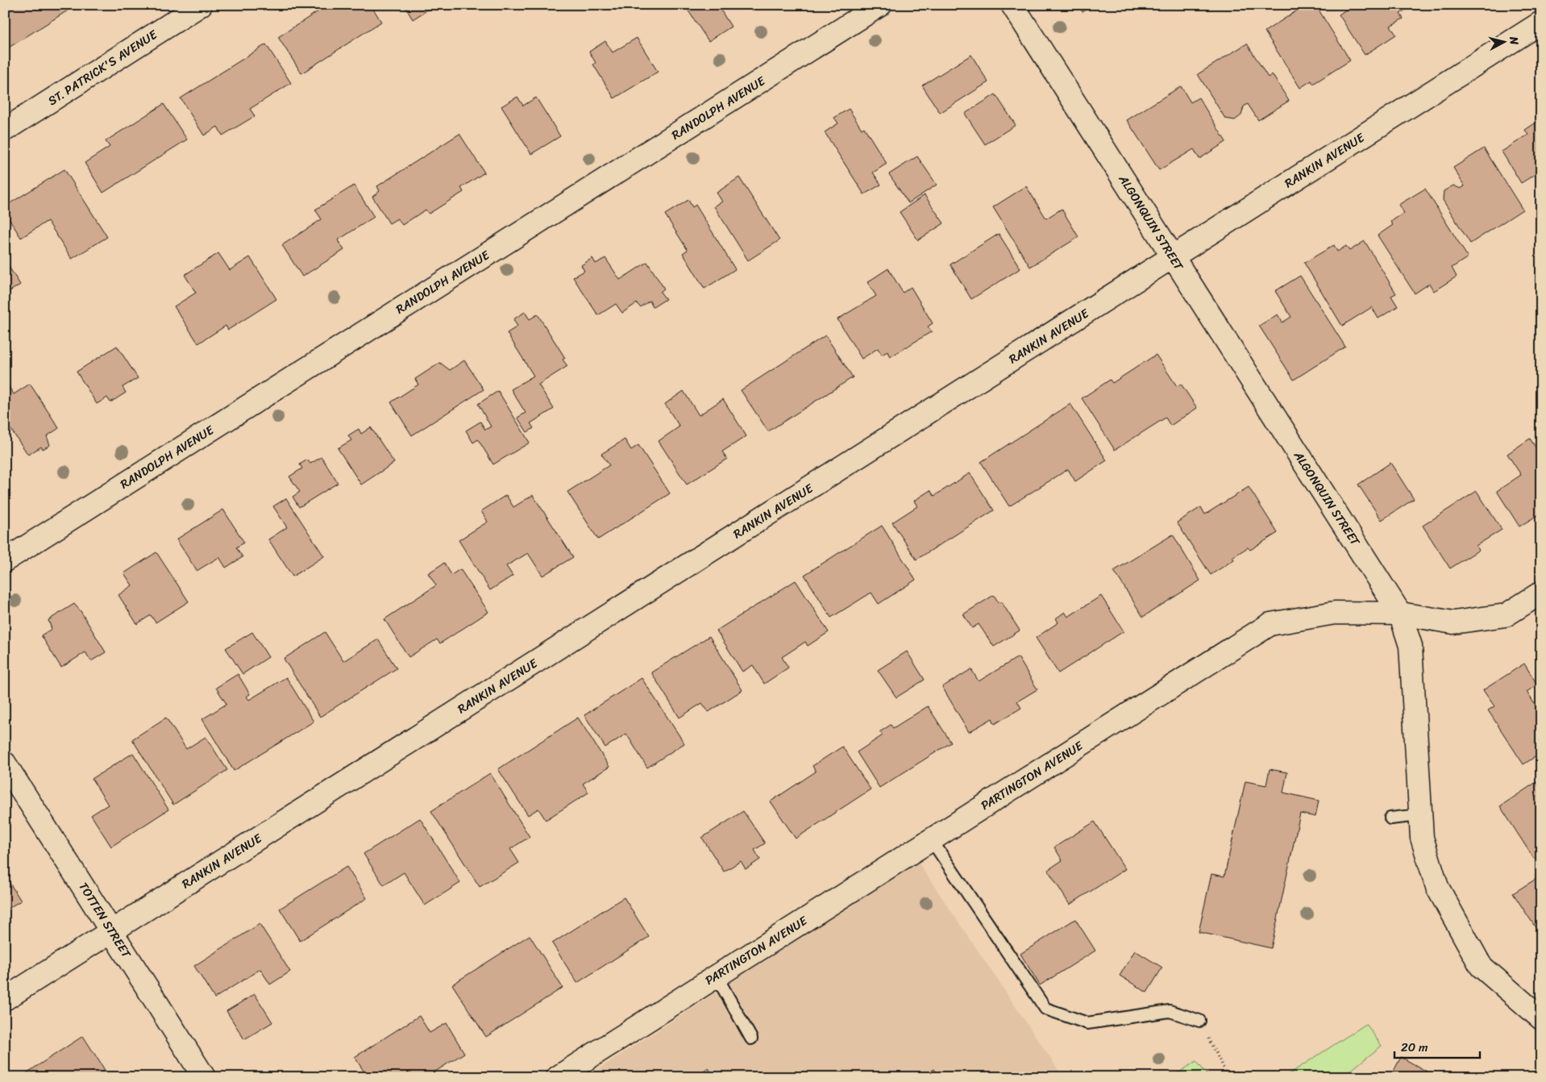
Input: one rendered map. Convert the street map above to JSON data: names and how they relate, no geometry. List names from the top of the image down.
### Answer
{
  "streets": {
    "street": [
      "ST. PATRICK'S AVENUE",
      "RANDOLPH AVENUE",
      "RANKIN AVENUE",
      "ALGONQUIN STREET",
      "PARTINGTON AVENUE",
      "TOTTEN STREET"
    ]
  },
  "crossings": [
    ["RANKIN AVENUE", "ALGONQUIN STREET"],
    ["RANKIN AVENUE", "TOTTEN STREET"],
    ["ALGONQUIN STREET", "PARTINGTON AVENUE"]
  ],
  "scale_bar": "20 m",
  "north": "right"
}
